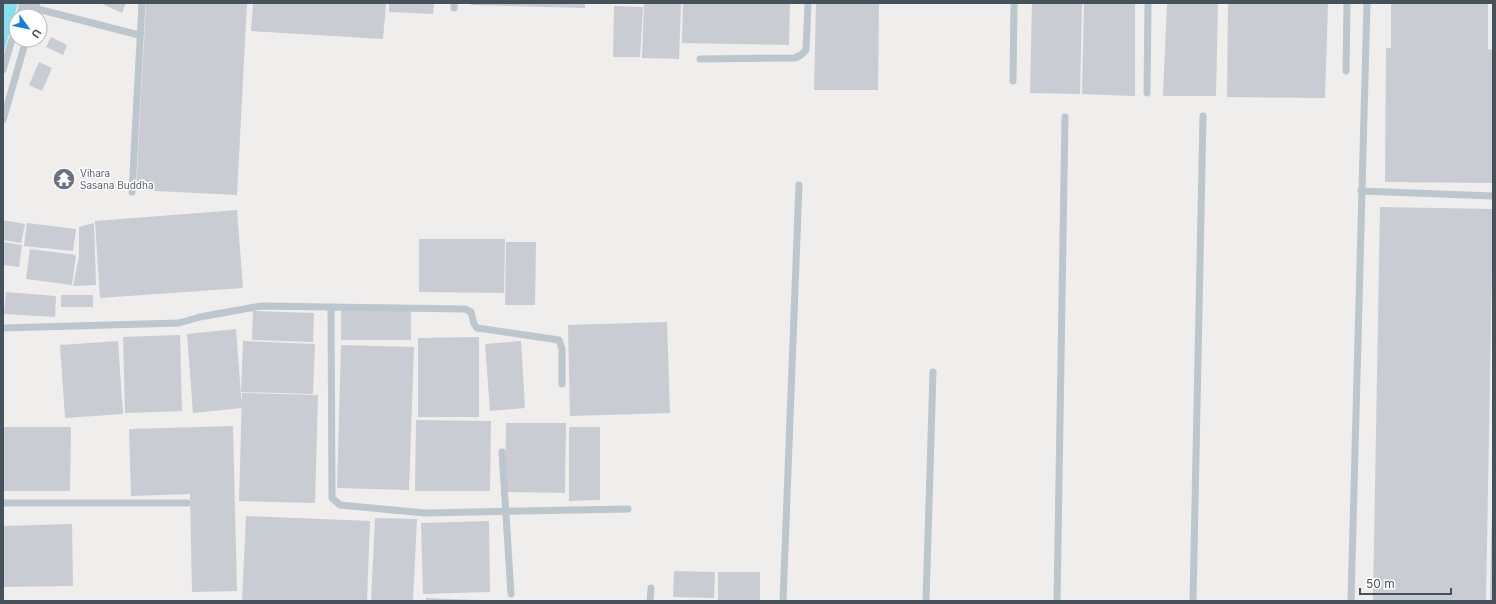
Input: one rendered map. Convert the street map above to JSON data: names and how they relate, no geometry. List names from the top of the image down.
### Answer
{
  "places": {
    "temple": ["Vihara Sasana Buddha"]
  },
  "scale_bar": "50 m",
  "north": "bottom right"
}
